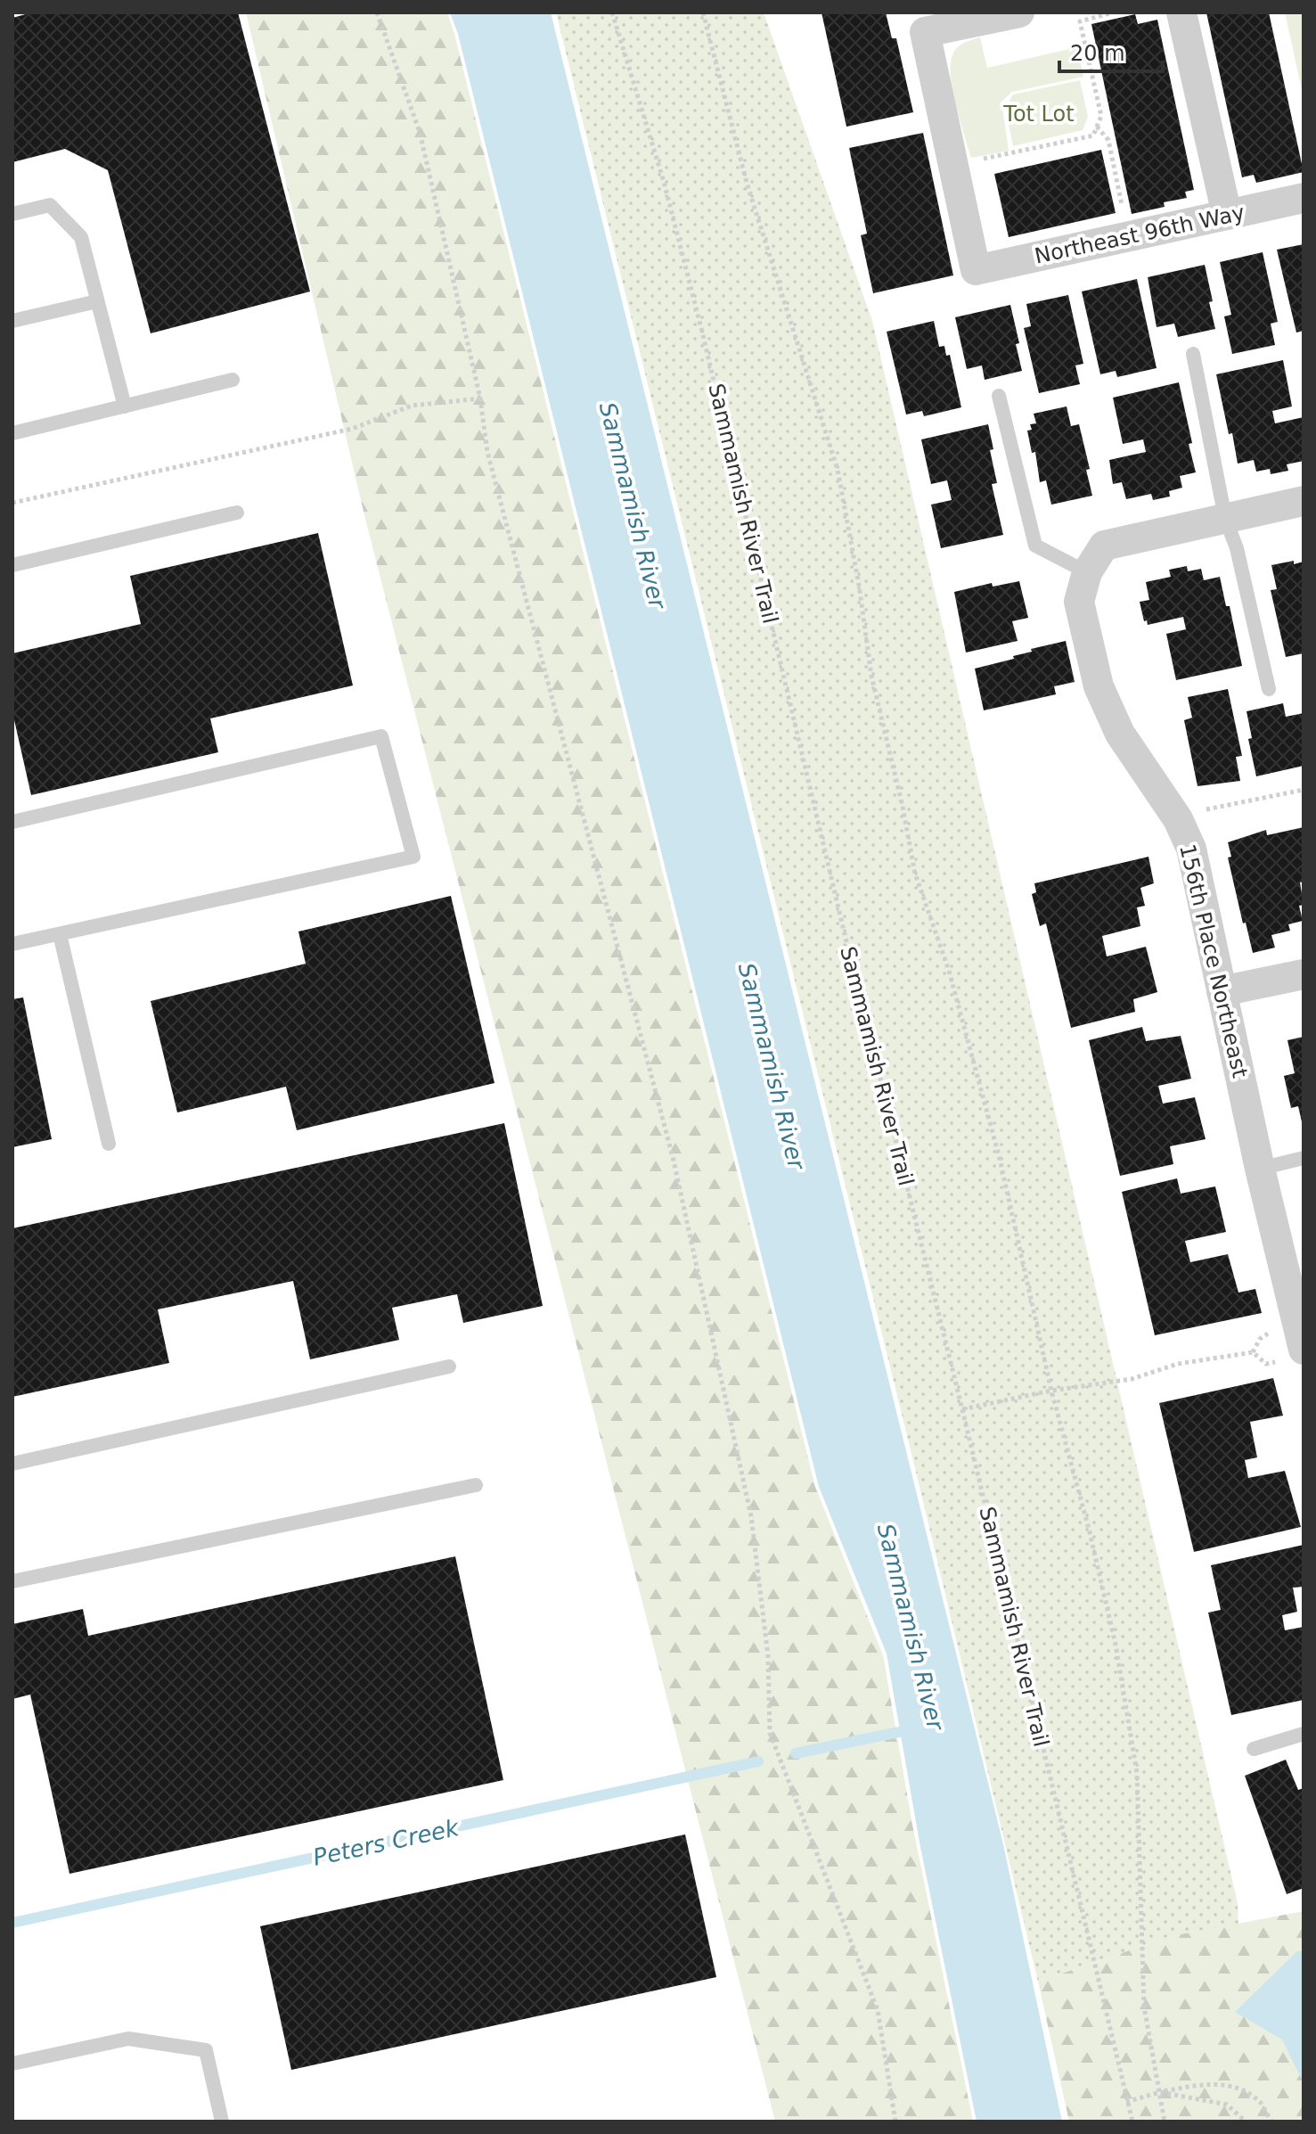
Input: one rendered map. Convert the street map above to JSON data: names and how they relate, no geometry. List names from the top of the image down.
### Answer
{
  "streets": {
    "street": ["Northeast 96th Way", "156th Place Northeast"],
    "path": ["Sammamish River Trail"]
  },
  "water": ["Sammamish River", "Peters Creek"],
  "parks": ["Tot Lot"],
  "scale_bar": "20 m"
}
